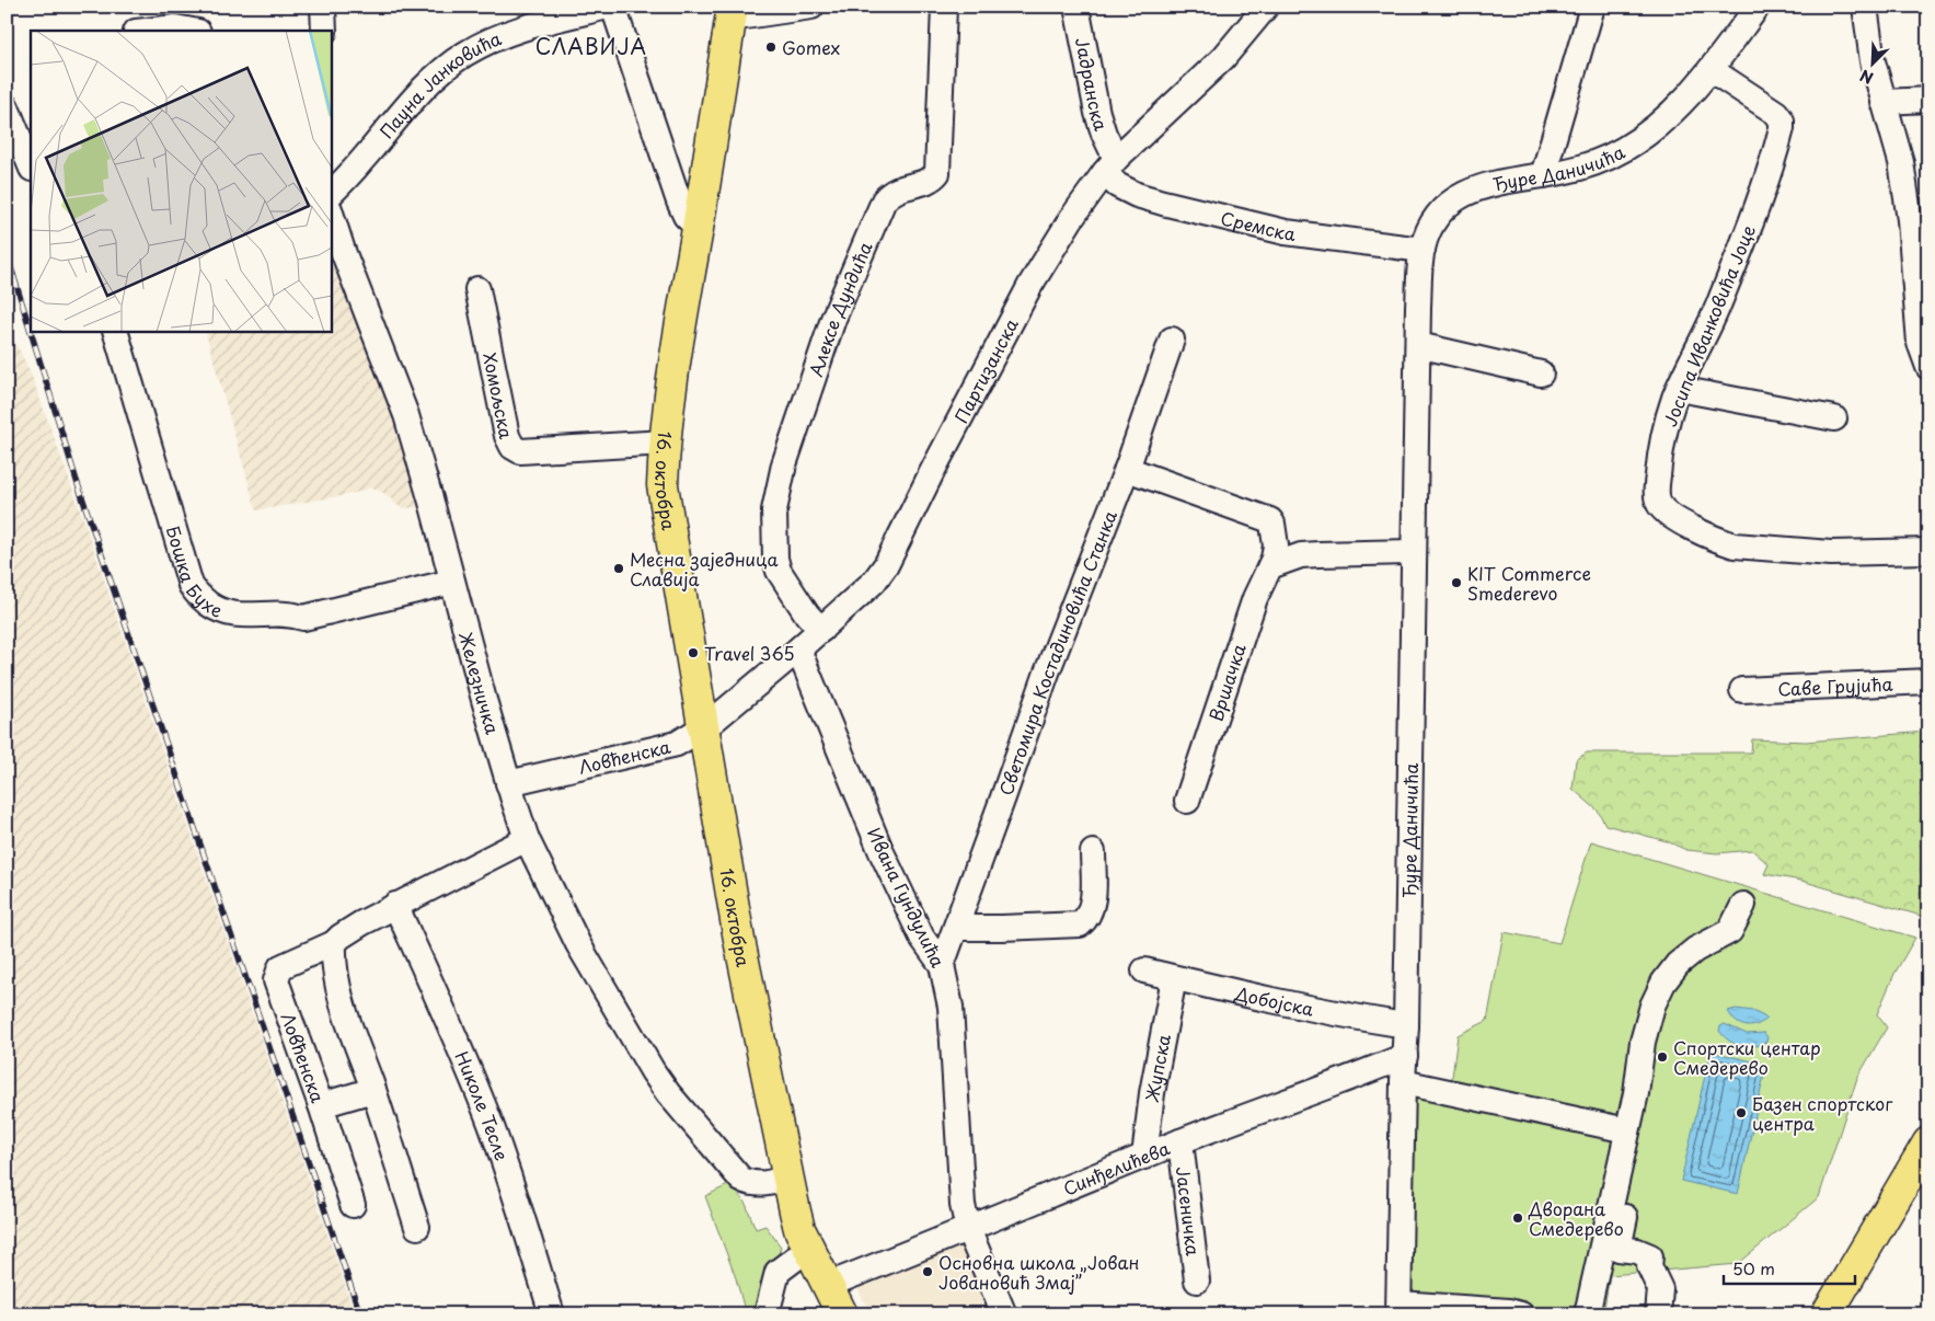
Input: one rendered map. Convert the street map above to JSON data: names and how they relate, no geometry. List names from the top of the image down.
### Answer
{
  "streets": {
    "main road": ["16. октобра"],
    "street": [
      "Јадранска",
      "Пауна Јанковића",
      "Ђуре Даничића",
      "Сремска",
      "Алексе Дундића",
      "Јосипа Иванковића Јоце",
      "Партизанска",
      "Хомољска",
      "Бошка Бухе",
      "Светомира Костадиновића Станка",
      "Железничка",
      "Вршачка",
      "Саве Грујића",
      "Ловћенска",
      "Ивана Гундулића",
      "Добојска",
      "Жупска",
      "Николе Тесле",
      "Синђелићева",
      "Јасеничка"
    ]
  },
  "crossings": [
    ["Јадранска", "Сремска"],
    ["Јадранска", "Партизанска"],
    ["Ђуре Даничића", "Сремска"],
    ["Ђуре Даничића", "Јосипа Иванковића Јоце"],
    ["Ђуре Даничића", "Добојска"],
    ["Ђуре Даничића", "Синђелићева"],
    ["Сремска", "Партизанска"],
    ["Алексе Дундића", "Партизанска"],
    ["Партизанска", "16. октобра"],
    ["Партизанска", "Ловћенска"],
    ["Партизанска", "Ивана Гундулића"],
    ["Хомољска", "16. октобра"],
    ["16. октобра", "Железничка"],
    ["16. октобра", "Ловћенска"],
    ["16. октобра", "Синђелићева"],
    ["Бошка Бухе", "Железничка"],
    ["Светомира Костадиновића Станка", "Вршачка"],
    ["Светомира Костадиновића Станка", "Ивана Гундулића"],
    ["Железничка", "Ловћенска"],
    ["Ловћенска", "Николе Тесле"],
    ["Ивана Гундулића", "Синђелићева"],
    ["Добојска", "Жупска"],
    ["Жупска", "Синђелићева"],
    ["Синђелићева", "Јасеничка"]
  ],
  "districts": ["СЛАВИЈА"],
  "places": [
    "Gomex",
    "Месна заједница Славија",
    "KIT Commerce Smederevo",
    "Travel 365",
    "Спортски центар Смедерево",
    "Базен спортског центра",
    "Дворана Смедерево",
    "Основна школа „Јован Јовановић Змај”"
  ],
  "scale_bar": "50 m",
  "north": "bottom left"
}
